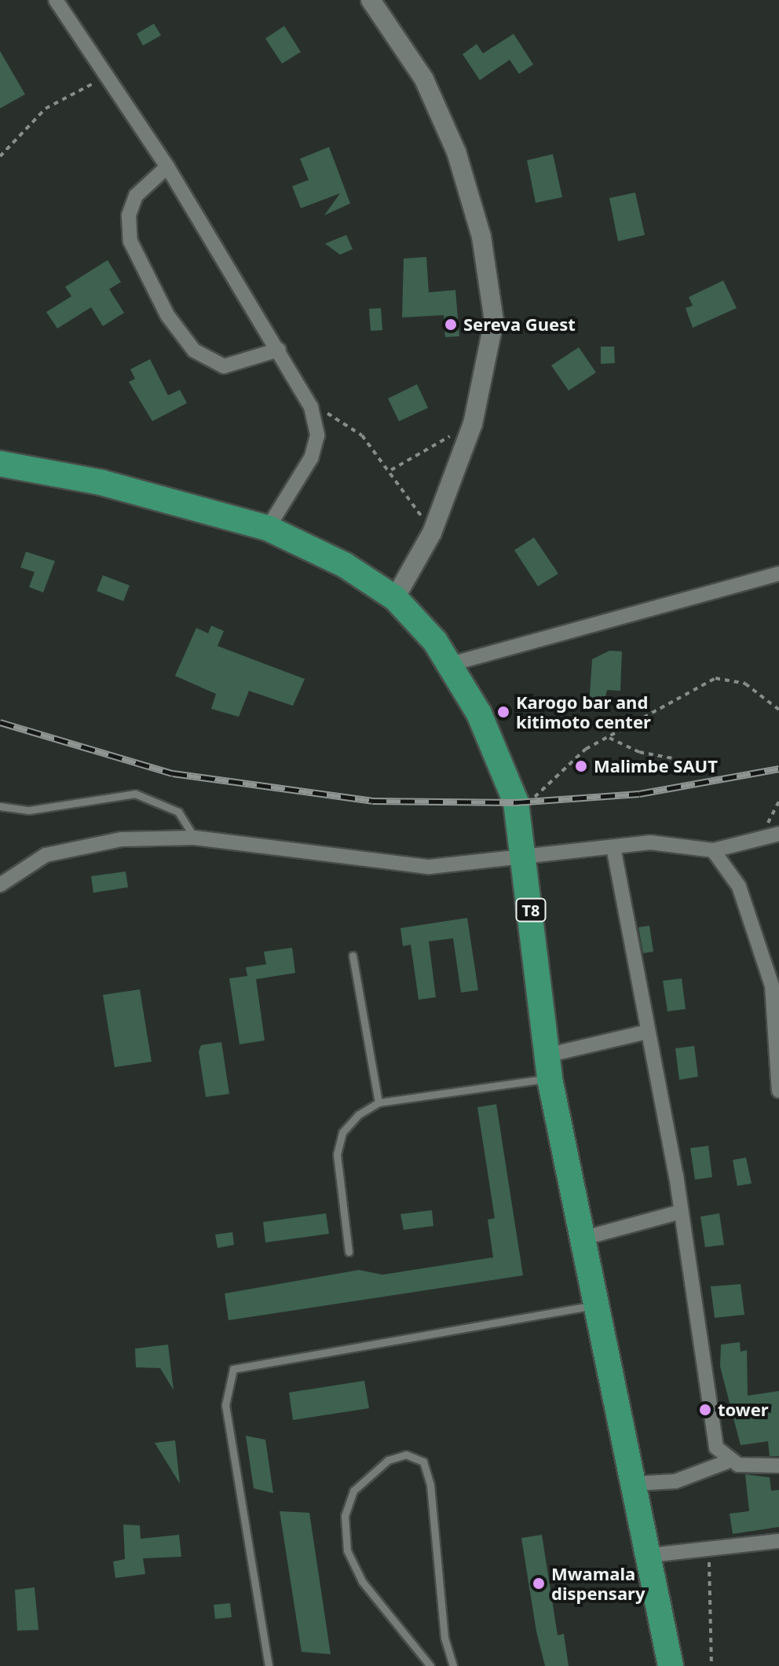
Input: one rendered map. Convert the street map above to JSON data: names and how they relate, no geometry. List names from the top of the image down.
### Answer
{
  "streets": {
    "highway": ["T8"]
  },
  "places": [
    "Sereva Guest",
    "Karogo bar and kitimoto center",
    "Malimbe SAUT",
    "tower",
    "Mwamala dispensary"
  ]
}
